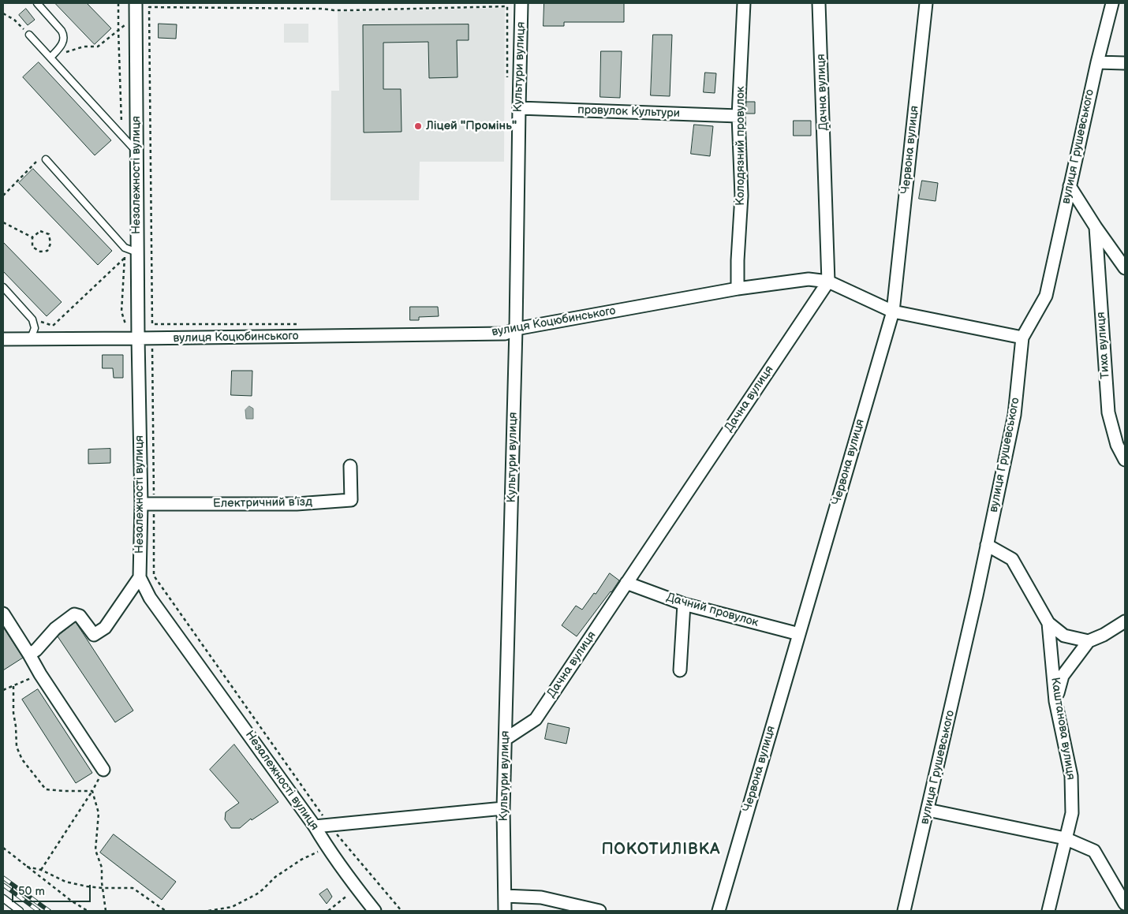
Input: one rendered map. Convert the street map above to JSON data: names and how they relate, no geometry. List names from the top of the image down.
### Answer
{
  "streets": {
    "street": [
      "Культури вулиця",
      "Дачна вулиця",
      "провулок Культури",
      "Колодязний провулок",
      "вулиця Грушевського",
      "Червона вулиця",
      "Незалежності вулиця",
      "вулиця Коцюбинського",
      "Тиха вулиця",
      "Електричний в’їзд",
      "Дачний провулок",
      "Каштанова вулиця"
    ]
  },
  "crossings": [
    ["Культури вулиця", "Дачна вулиця"],
    ["Культури вулиця", "провулок Культури"],
    ["Культури вулиця", "вулиця Коцюбинського"],
    ["Дачна вулиця", "вулиця Коцюбинського"],
    ["Дачна вулиця", "Дачний провулок"],
    ["провулок Культури", "Колодязний провулок"],
    ["Колодязний провулок", "вулиця Коцюбинського"],
    ["вулиця Грушевського", "вулиця Коцюбинського"],
    ["вулиця Грушевського", "Каштанова вулиця"],
    ["Червона вулиця", "вулиця Коцюбинського"],
    ["Червона вулиця", "Дачний провулок"],
    ["Незалежності вулиця", "вулиця Коцюбинського"],
    ["Незалежності вулиця", "Електричний в’їзд"]
  ],
  "districts": ["ПОКОТИЛІВКА"],
  "places": ["Ліцей \"Промінь\""],
  "scale_bar": "50 m"
}
